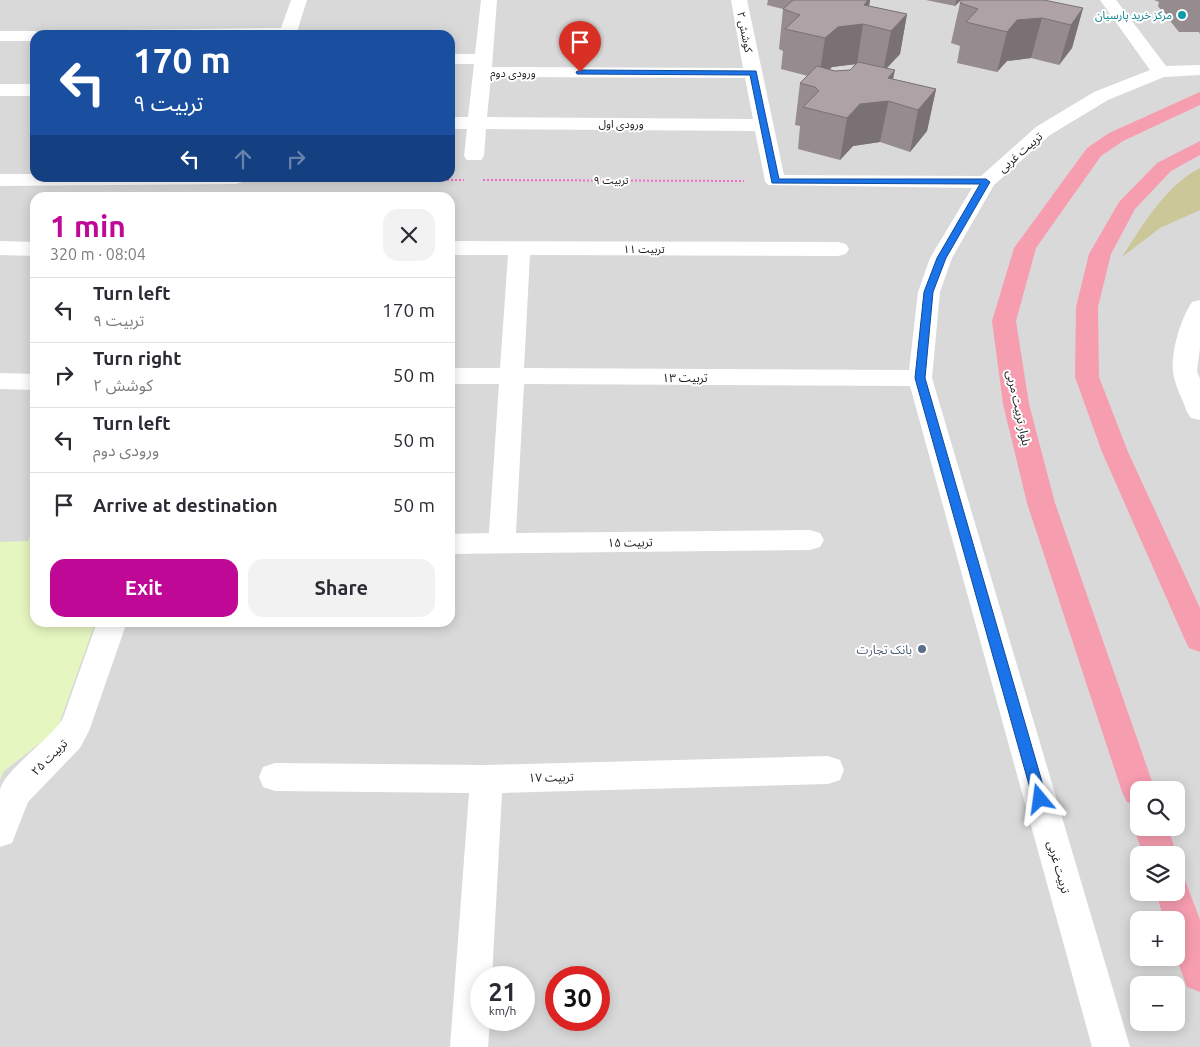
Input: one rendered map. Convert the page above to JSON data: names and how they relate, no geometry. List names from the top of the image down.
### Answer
{
  "streets": {
    "main road": ["بلوار تربیت مربی"],
    "street": [
      "کوشش ۲",
      "ورودی دوم",
      "ورودی اول",
      "تربیت غربی",
      "تربیت ۱۱",
      "تربیت ۱۳",
      "تربیت ۱۵",
      "تربیت ۲۵",
      "تربیت ۱۷"
    ],
    "path": ["تربیت ۹"]
  },
  "crossings": [
    ["کوشش ۲", "ورودی دوم"],
    ["کوشش ۲", "ورودی اول"],
    ["کوشش ۲", "تربیت ۹"],
    ["تربیت غربی", "تربیت ۱۳"]
  ],
  "places": ["مرکز خرید پارسیان", "بانک تجارت"],
  "page": {
    "turn": ["170 m", "تربیت ۹"],
    "heading": ["1 min", "320 m · 08:04"],
    "list": [
      {
        "name": "Turn left",
        "note": "تربیت ۹",
        "value": "170 m"
      },
      {
        "name": "Turn right",
        "note": "کوشش ۲",
        "value": "50 m"
      },
      {
        "name": "Turn left",
        "note": "ورودی دوم",
        "value": "50 m"
      },
      {
        "name": "Arrive at destination",
        "value": "50 m"
      }
    ],
    "buttons": ["Exit", "Share"],
    "map_buttons": ["+", "−"],
    "speed": "21 km/h",
    "limit": "30"
  }
}
